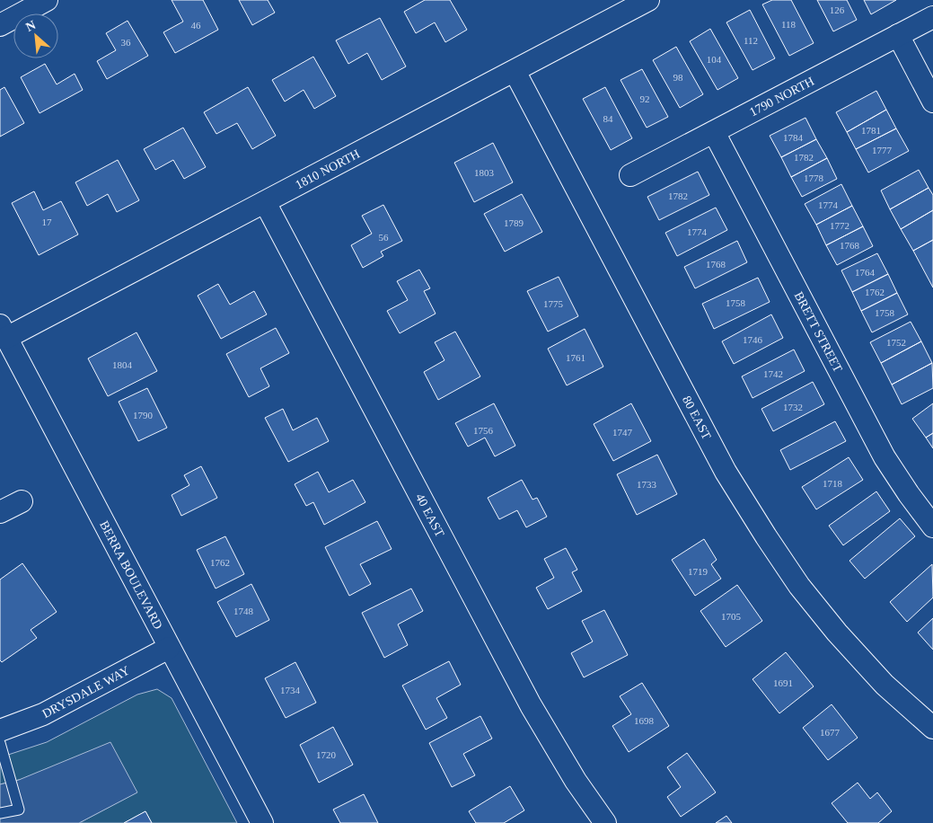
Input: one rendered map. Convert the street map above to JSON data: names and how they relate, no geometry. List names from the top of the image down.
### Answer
{
  "streets": {
    "street": [
      "1790 NORTH",
      "1810 NORTH",
      "BRETT STREET",
      "80 EAST",
      "40 EAST",
      "BERRA BOULEVARD",
      "DRYSDALE WAY"
    ]
  },
  "crossings": [
    ["1790 NORTH", "BRETT STREET"],
    ["1810 NORTH", "80 EAST"],
    ["1810 NORTH", "40 EAST"],
    ["1810 NORTH", "BERRA BOULEVARD"],
    ["BERRA BOULEVARD", "DRYSDALE WAY"]
  ],
  "house_numbers": [
    "126",
    "118",
    "46",
    "112",
    "36",
    "104",
    "98",
    "92",
    "84",
    "1781",
    "1784",
    "1777",
    "1782",
    "1803",
    "1778",
    "1782",
    "1774",
    "17",
    "1789",
    "1772",
    "1774",
    "56",
    "1768",
    "1768",
    "1764",
    "1762",
    "1758",
    "1775",
    "1758",
    "1746",
    "1752",
    "1761",
    "1804",
    "1742",
    "1732",
    "1790",
    "1756",
    "1747",
    "1718",
    "1733",
    "1762",
    "1719",
    "1748",
    "1705",
    "1691",
    "1734",
    "1698",
    "1677",
    "1720"
  ],
  "north": "top left"
}
